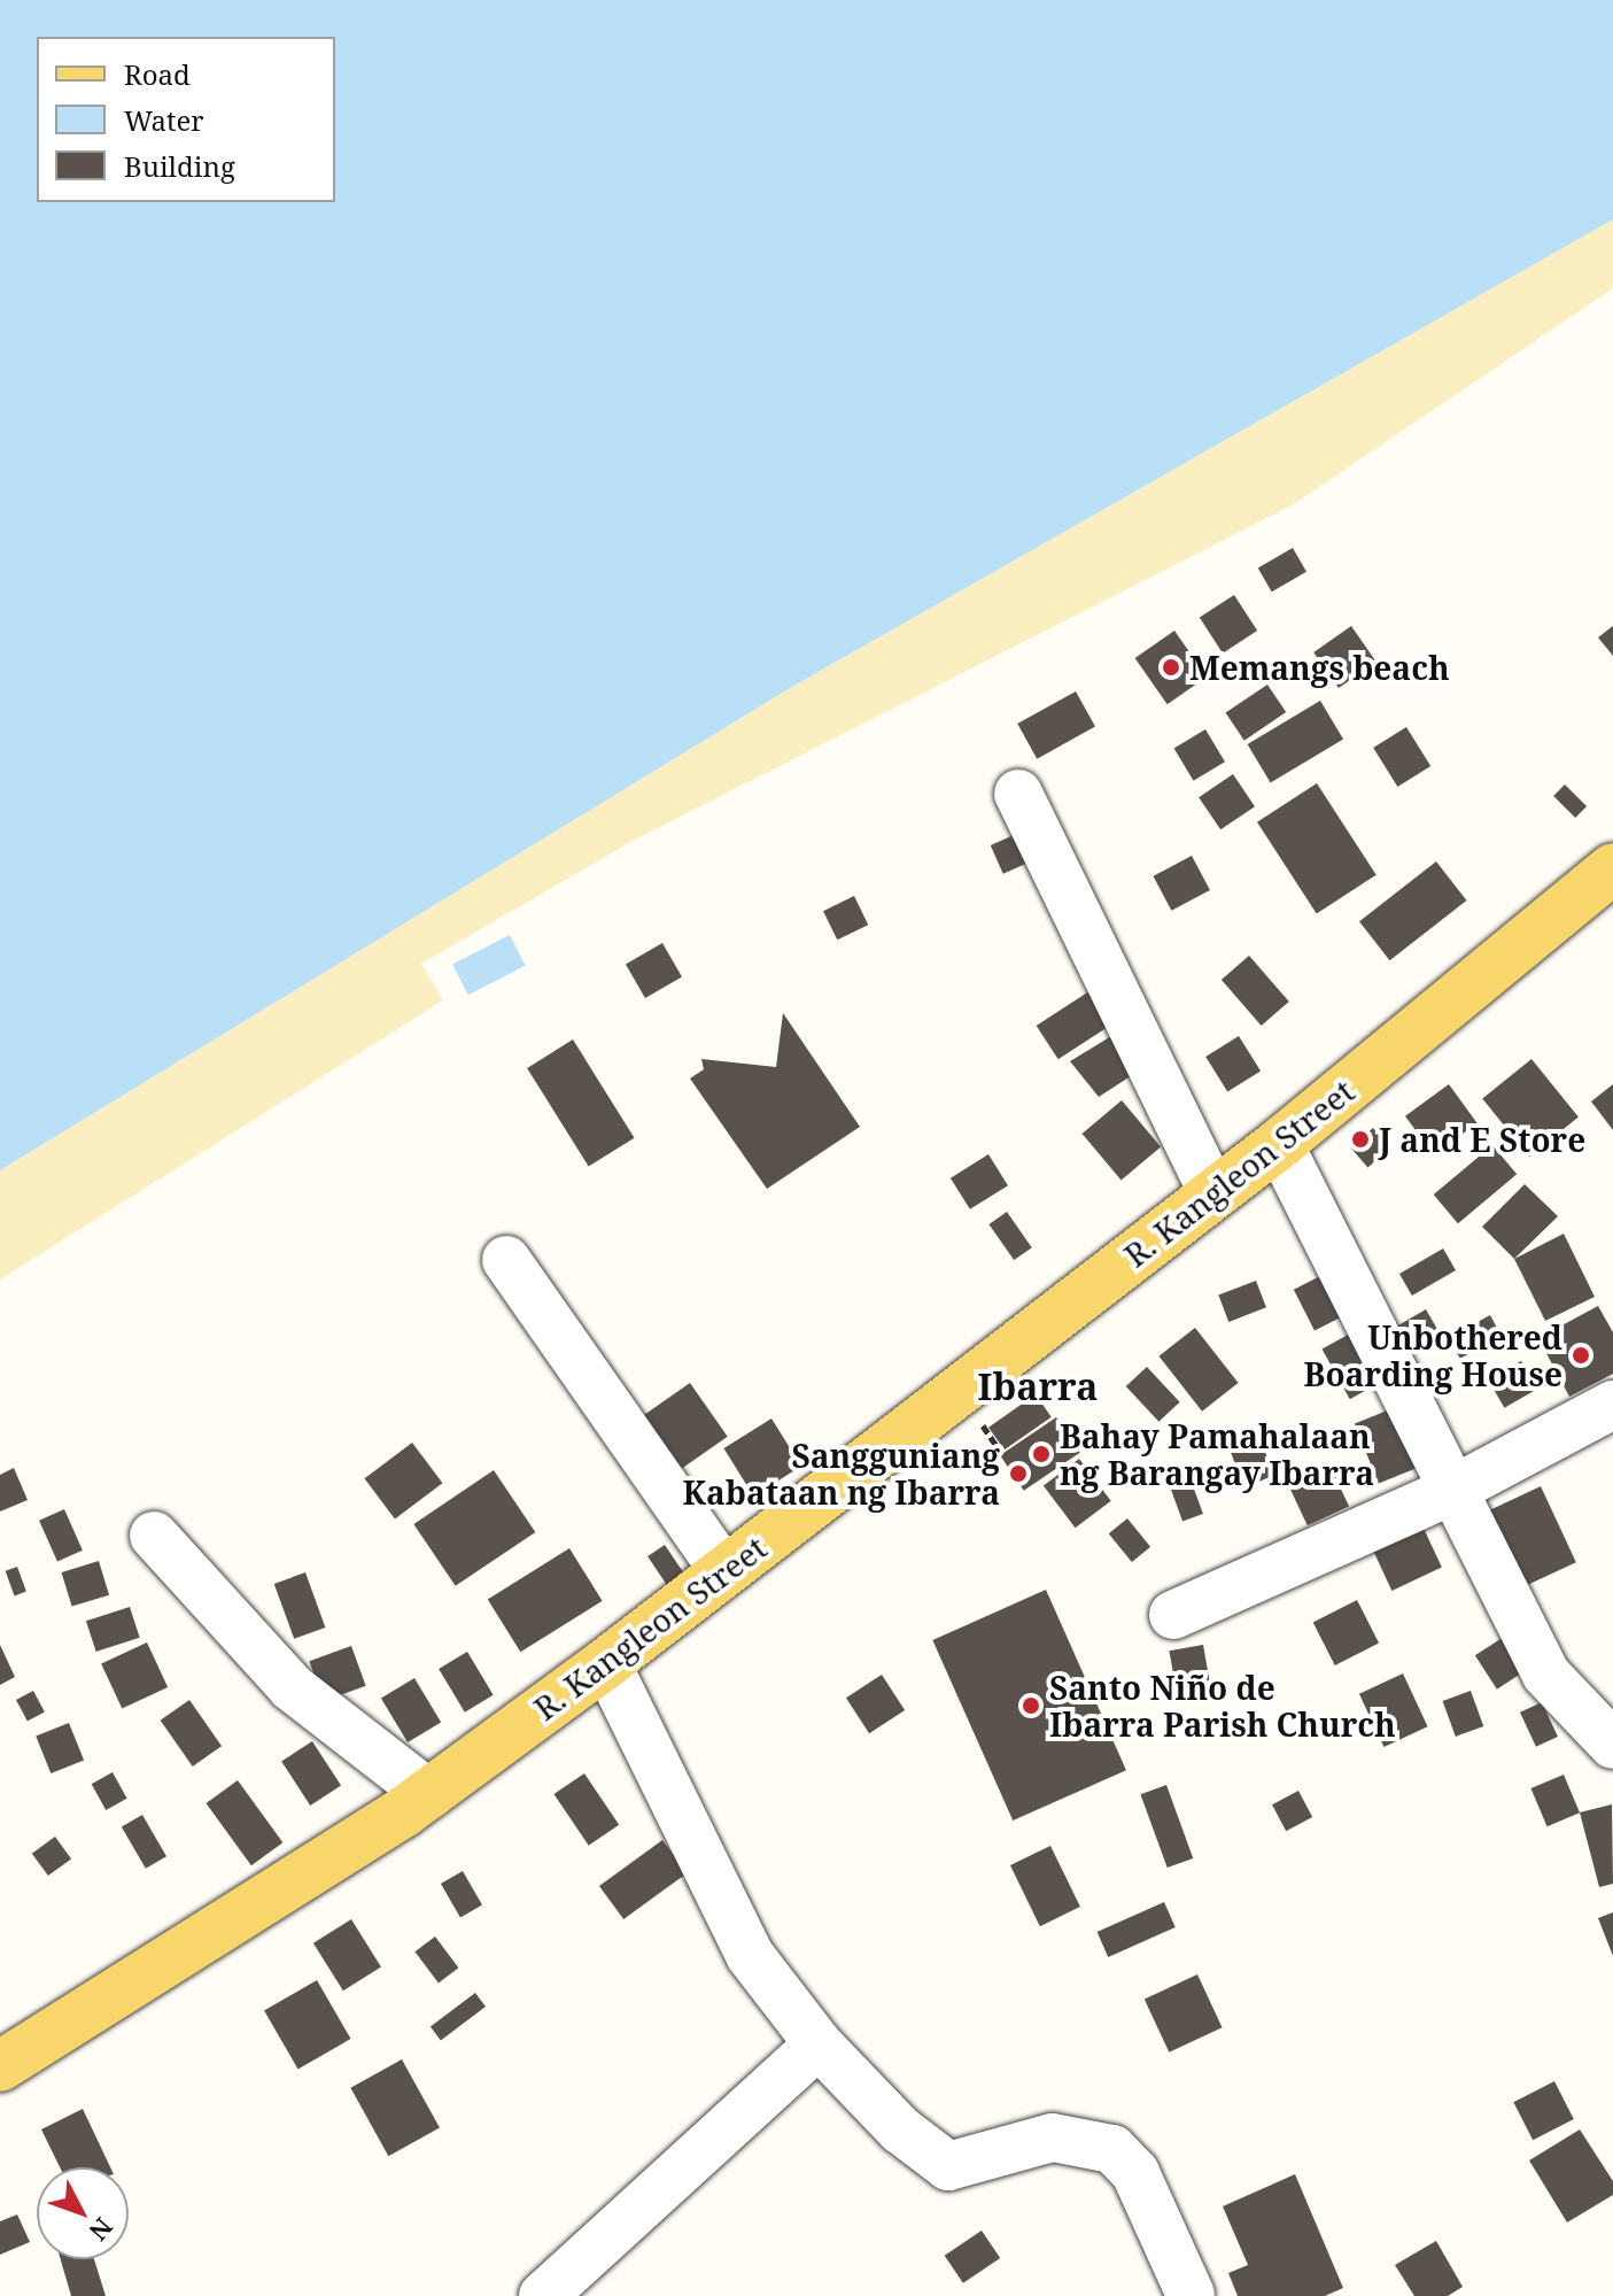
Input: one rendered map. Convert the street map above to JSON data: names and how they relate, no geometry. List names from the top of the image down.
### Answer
{
  "streets": {
    "main road": ["R. Kangleon Street"]
  },
  "districts": ["Ibarra"],
  "places": [
    "Memangs beach",
    "J and E Store",
    "Unbothered Boarding House",
    "Bahay Pamahalaan ng Barangay Ibarra",
    "Sangguniang Kabataan ng Ibarra",
    "Santo Niño de Ibarra Parish Church"
  ],
  "legend": ["Road", "Water", "Building"],
  "north": "bottom right"
}
